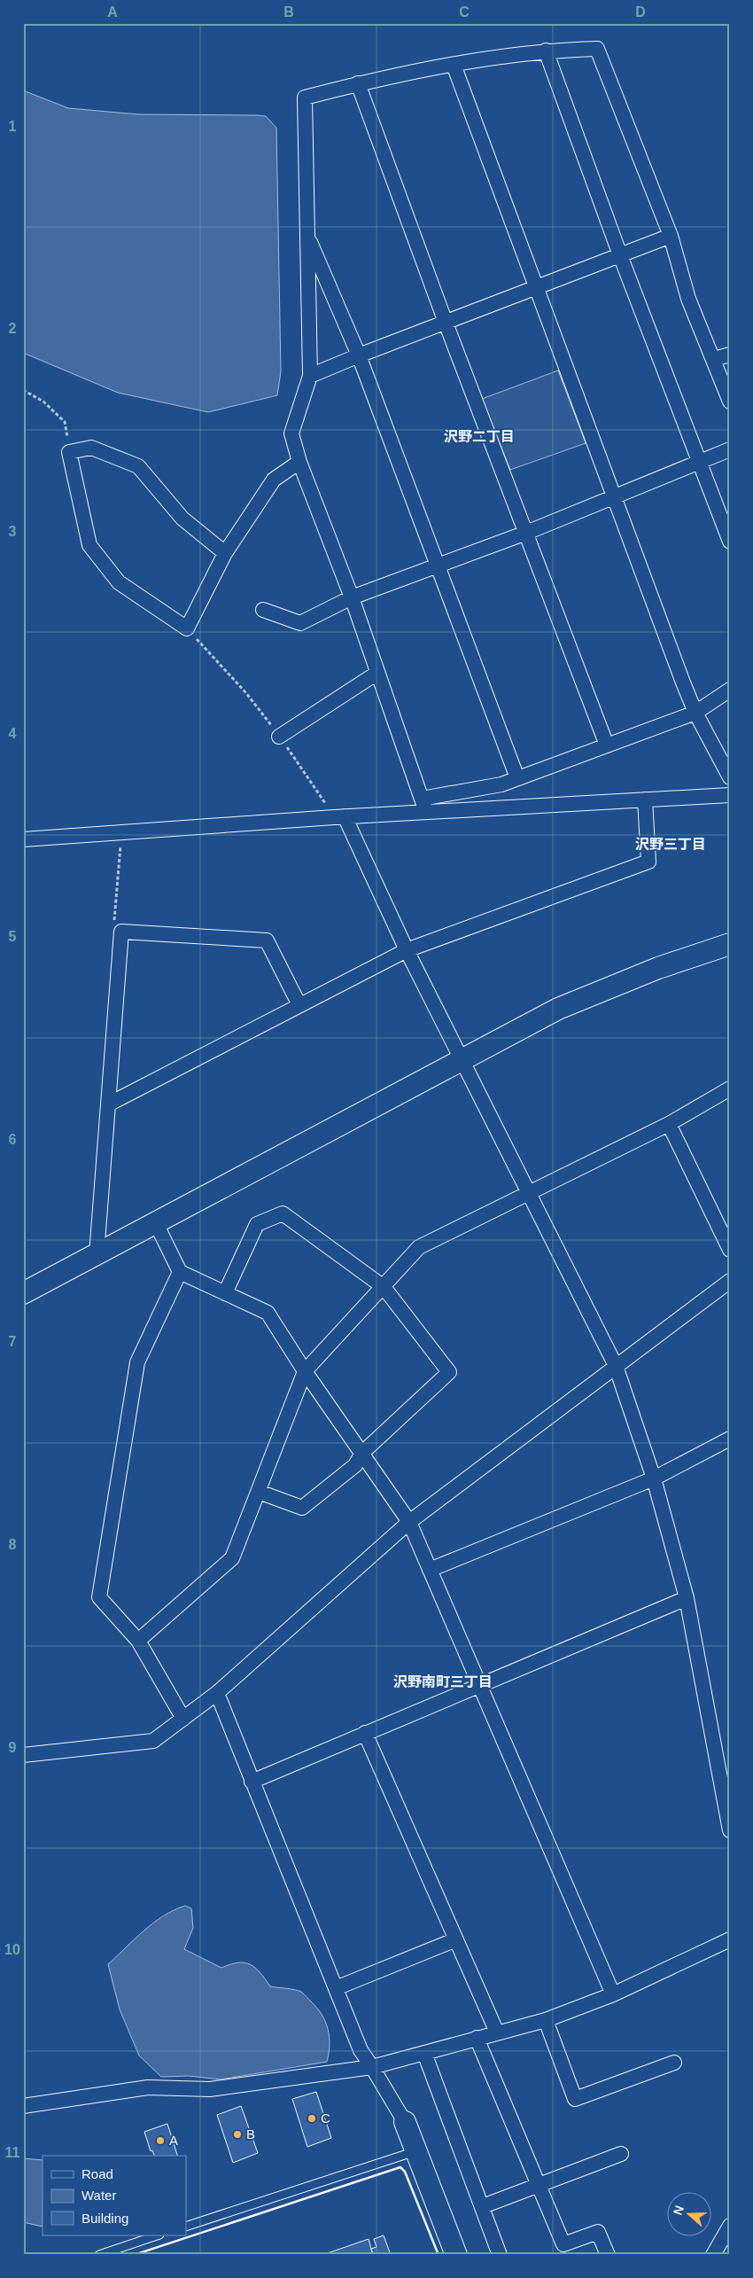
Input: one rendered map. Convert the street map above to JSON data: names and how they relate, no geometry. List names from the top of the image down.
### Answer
{
  "districts": ["沢野二丁目", "沢野三丁目", "沢野南町三丁目"],
  "places": ["C", "B", "A"],
  "legend": ["Road", "Water", "Building"],
  "north": "left",
  "grid": {
    "columns": [
      "A",
      "B",
      "C",
      "D"
    ],
    "rows": [
      "1",
      "2",
      "3",
      "4",
      "5",
      "6",
      "7",
      "8",
      "9",
      "10",
      "11"
    ]
  }
}
